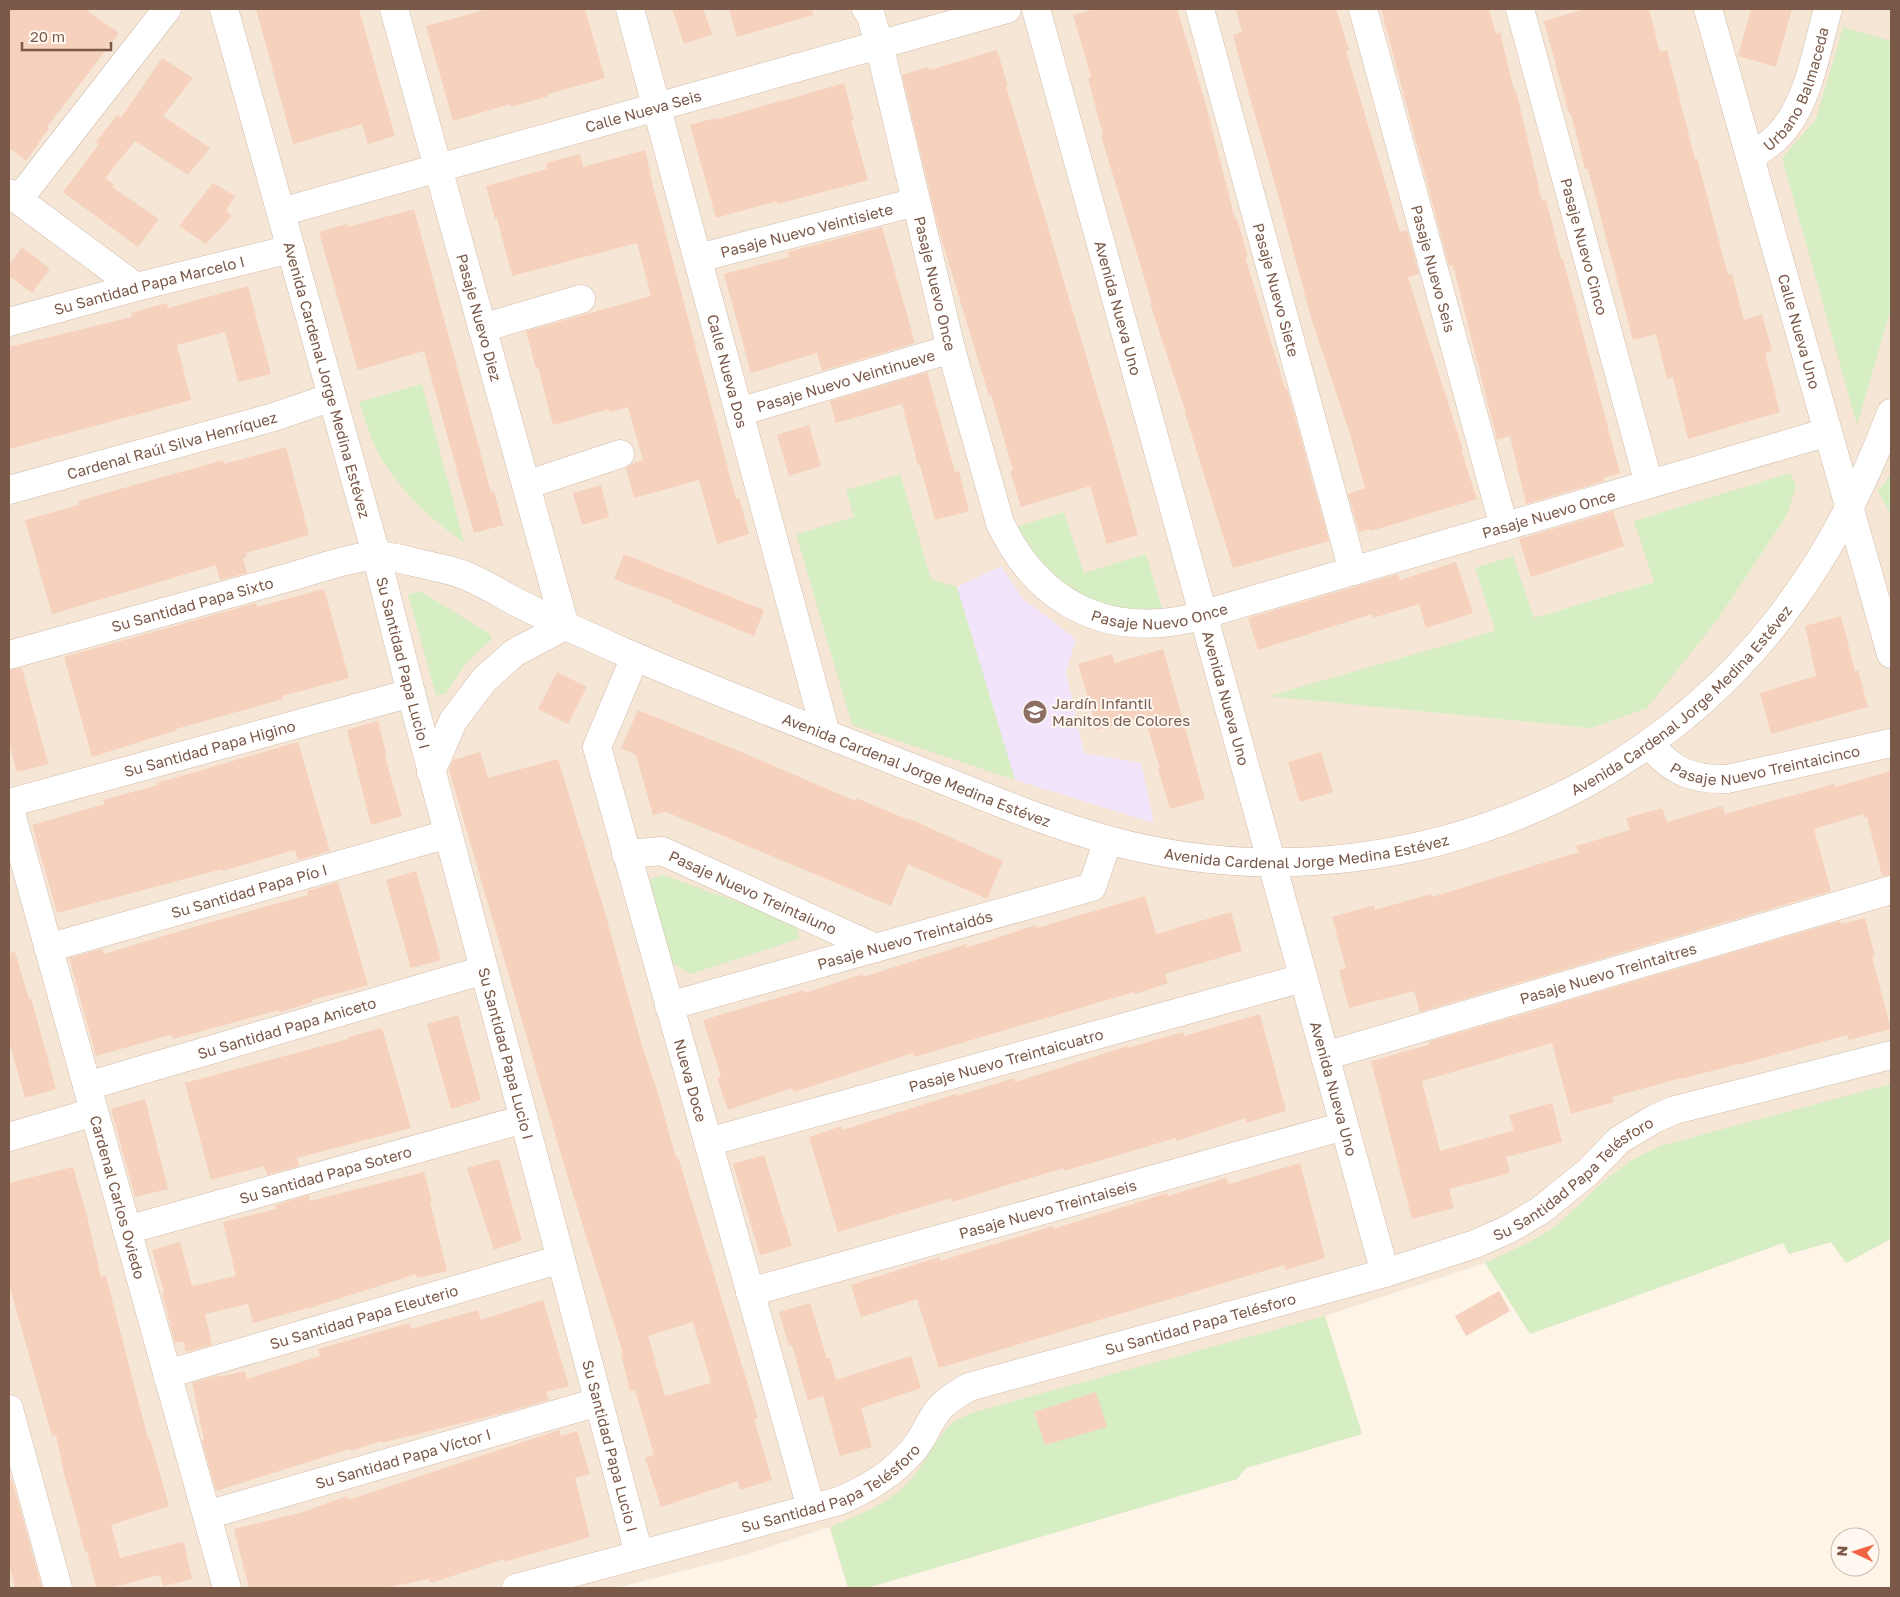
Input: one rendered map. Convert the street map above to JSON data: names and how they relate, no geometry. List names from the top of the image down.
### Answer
{
  "streets": {
    "street": [
      "Urbano Balmaceda",
      "Calle Nueva Seis",
      "Pasaje Nuevo Veintisiete",
      "Pasaje Nuevo Cinco",
      "Pasaje Nuevo Seis",
      "Pasaje Nuevo Once",
      "Su Santidad Papa Marcelo I",
      "Pasaje Nuevo Siete",
      "Avenida Nueva Uno",
      "Pasaje Nuevo Diez",
      "Calle Nueva Uno",
      "Calle Nueva Dos",
      "Avenida Cardenal Jorge Medina Estévez",
      "Pasaje Nuevo Veintinueve",
      "Cardenal Raúl Silva Henríquez",
      "Su Santidad Papa Sixto",
      "Su Santidad Papa Lucio I",
      "Su Santidad Papa Higino",
      "Pasaje Nuevo Treintaicinco",
      "Su Santidad Papa Pío I",
      "Pasaje Nuevo Treintaiuno",
      "Pasaje Nuevo Treintaidós",
      "Pasaje Nuevo Treintaitres",
      "Su Santidad Papa Aniceto",
      "Pasaje Nuevo Treintaicuatro",
      "Nueva Doce",
      "Su Santidad Papa Sotero",
      "Su Santidad Papa Telésforo",
      "Cardenal Carlos Oviedo",
      "Pasaje Nuevo Treintaiseis",
      "Su Santidad Papa Eleuterio",
      "Su Santidad Papa Víctor I"
    ]
  },
  "crossings": [
    ["Urbano Balmaceda", "Calle Nueva Uno"],
    ["Calle Nueva Seis", "Pasaje Nuevo Once"],
    ["Calle Nueva Seis", "Pasaje Nuevo Diez"],
    ["Calle Nueva Seis", "Calle Nueva Dos"],
    ["Calle Nueva Seis", "Avenida Cardenal Jorge Medina Estévez"],
    ["Pasaje Nuevo Veintisiete", "Pasaje Nuevo Once"],
    ["Pasaje Nuevo Veintisiete", "Calle Nueva Dos"],
    ["Pasaje Nuevo Cinco", "Pasaje Nuevo Once"],
    ["Pasaje Nuevo Seis", "Pasaje Nuevo Once"],
    ["Pasaje Nuevo Once", "Pasaje Nuevo Siete"],
    ["Pasaje Nuevo Once", "Avenida Nueva Uno"],
    ["Pasaje Nuevo Once", "Calle Nueva Uno"],
    ["Pasaje Nuevo Once", "Pasaje Nuevo Veintinueve"],
    ["Su Santidad Papa Marcelo I", "Avenida Cardenal Jorge Medina Estévez"],
    ["Avenida Nueva Uno", "Avenida Cardenal Jorge Medina Estévez"],
    ["Avenida Nueva Uno", "Pasaje Nuevo Treintaitres"],
    ["Avenida Nueva Uno", "Pasaje Nuevo Treintaicuatro"],
    ["Avenida Nueva Uno", "Su Santidad Papa Telésforo"],
    ["Avenida Nueva Uno", "Pasaje Nuevo Treintaiseis"],
    ["Pasaje Nuevo Diez", "Avenida Cardenal Jorge Medina Estévez"],
    ["Calle Nueva Uno", "Avenida Cardenal Jorge Medina Estévez"],
    ["Calle Nueva Dos", "Avenida Cardenal Jorge Medina Estévez"],
    ["Calle Nueva Dos", "Pasaje Nuevo Veintinueve"],
    ["Avenida Cardenal Jorge Medina Estévez", "Cardenal Raúl Silva Henríquez"],
    ["Avenida Cardenal Jorge Medina Estévez", "Su Santidad Papa Sixto"],
    ["Avenida Cardenal Jorge Medina Estévez", "Su Santidad Papa Lucio I"],
    ["Avenida Cardenal Jorge Medina Estévez", "Pasaje Nuevo Treintaicinco"],
    ["Avenida Cardenal Jorge Medina Estévez", "Pasaje Nuevo Treintaidós"],
    ["Avenida Cardenal Jorge Medina Estévez", "Nueva Doce"],
    ["Su Santidad Papa Sixto", "Su Santidad Papa Lucio I"],
    ["Su Santidad Papa Lucio I", "Su Santidad Papa Higino"],
    ["Su Santidad Papa Lucio I", "Su Santidad Papa Pío I"],
    ["Su Santidad Papa Lucio I", "Su Santidad Papa Aniceto"],
    ["Su Santidad Papa Lucio I", "Su Santidad Papa Sotero"],
    ["Su Santidad Papa Lucio I", "Su Santidad Papa Telésforo"],
    ["Su Santidad Papa Lucio I", "Su Santidad Papa Eleuterio"],
    ["Su Santidad Papa Lucio I", "Su Santidad Papa Víctor I"],
    ["Su Santidad Papa Higino", "Cardenal Carlos Oviedo"],
    ["Su Santidad Papa Pío I", "Cardenal Carlos Oviedo"],
    ["Pasaje Nuevo Treintaiuno", "Pasaje Nuevo Treintaidós"],
    ["Pasaje Nuevo Treintaiuno", "Nueva Doce"],
    ["Pasaje Nuevo Treintaidós", "Nueva Doce"],
    ["Su Santidad Papa Aniceto", "Cardenal Carlos Oviedo"],
    ["Pasaje Nuevo Treintaicuatro", "Nueva Doce"],
    ["Nueva Doce", "Su Santidad Papa Telésforo"],
    ["Nueva Doce", "Pasaje Nuevo Treintaiseis"],
    ["Su Santidad Papa Sotero", "Cardenal Carlos Oviedo"],
    ["Cardenal Carlos Oviedo", "Su Santidad Papa Eleuterio"],
    ["Cardenal Carlos Oviedo", "Su Santidad Papa Víctor I"]
  ],
  "places": {
    "school or university": ["Jardín Infantil Manitos de Colores"]
  },
  "scale_bar": "20 m",
  "north": "left"
}
